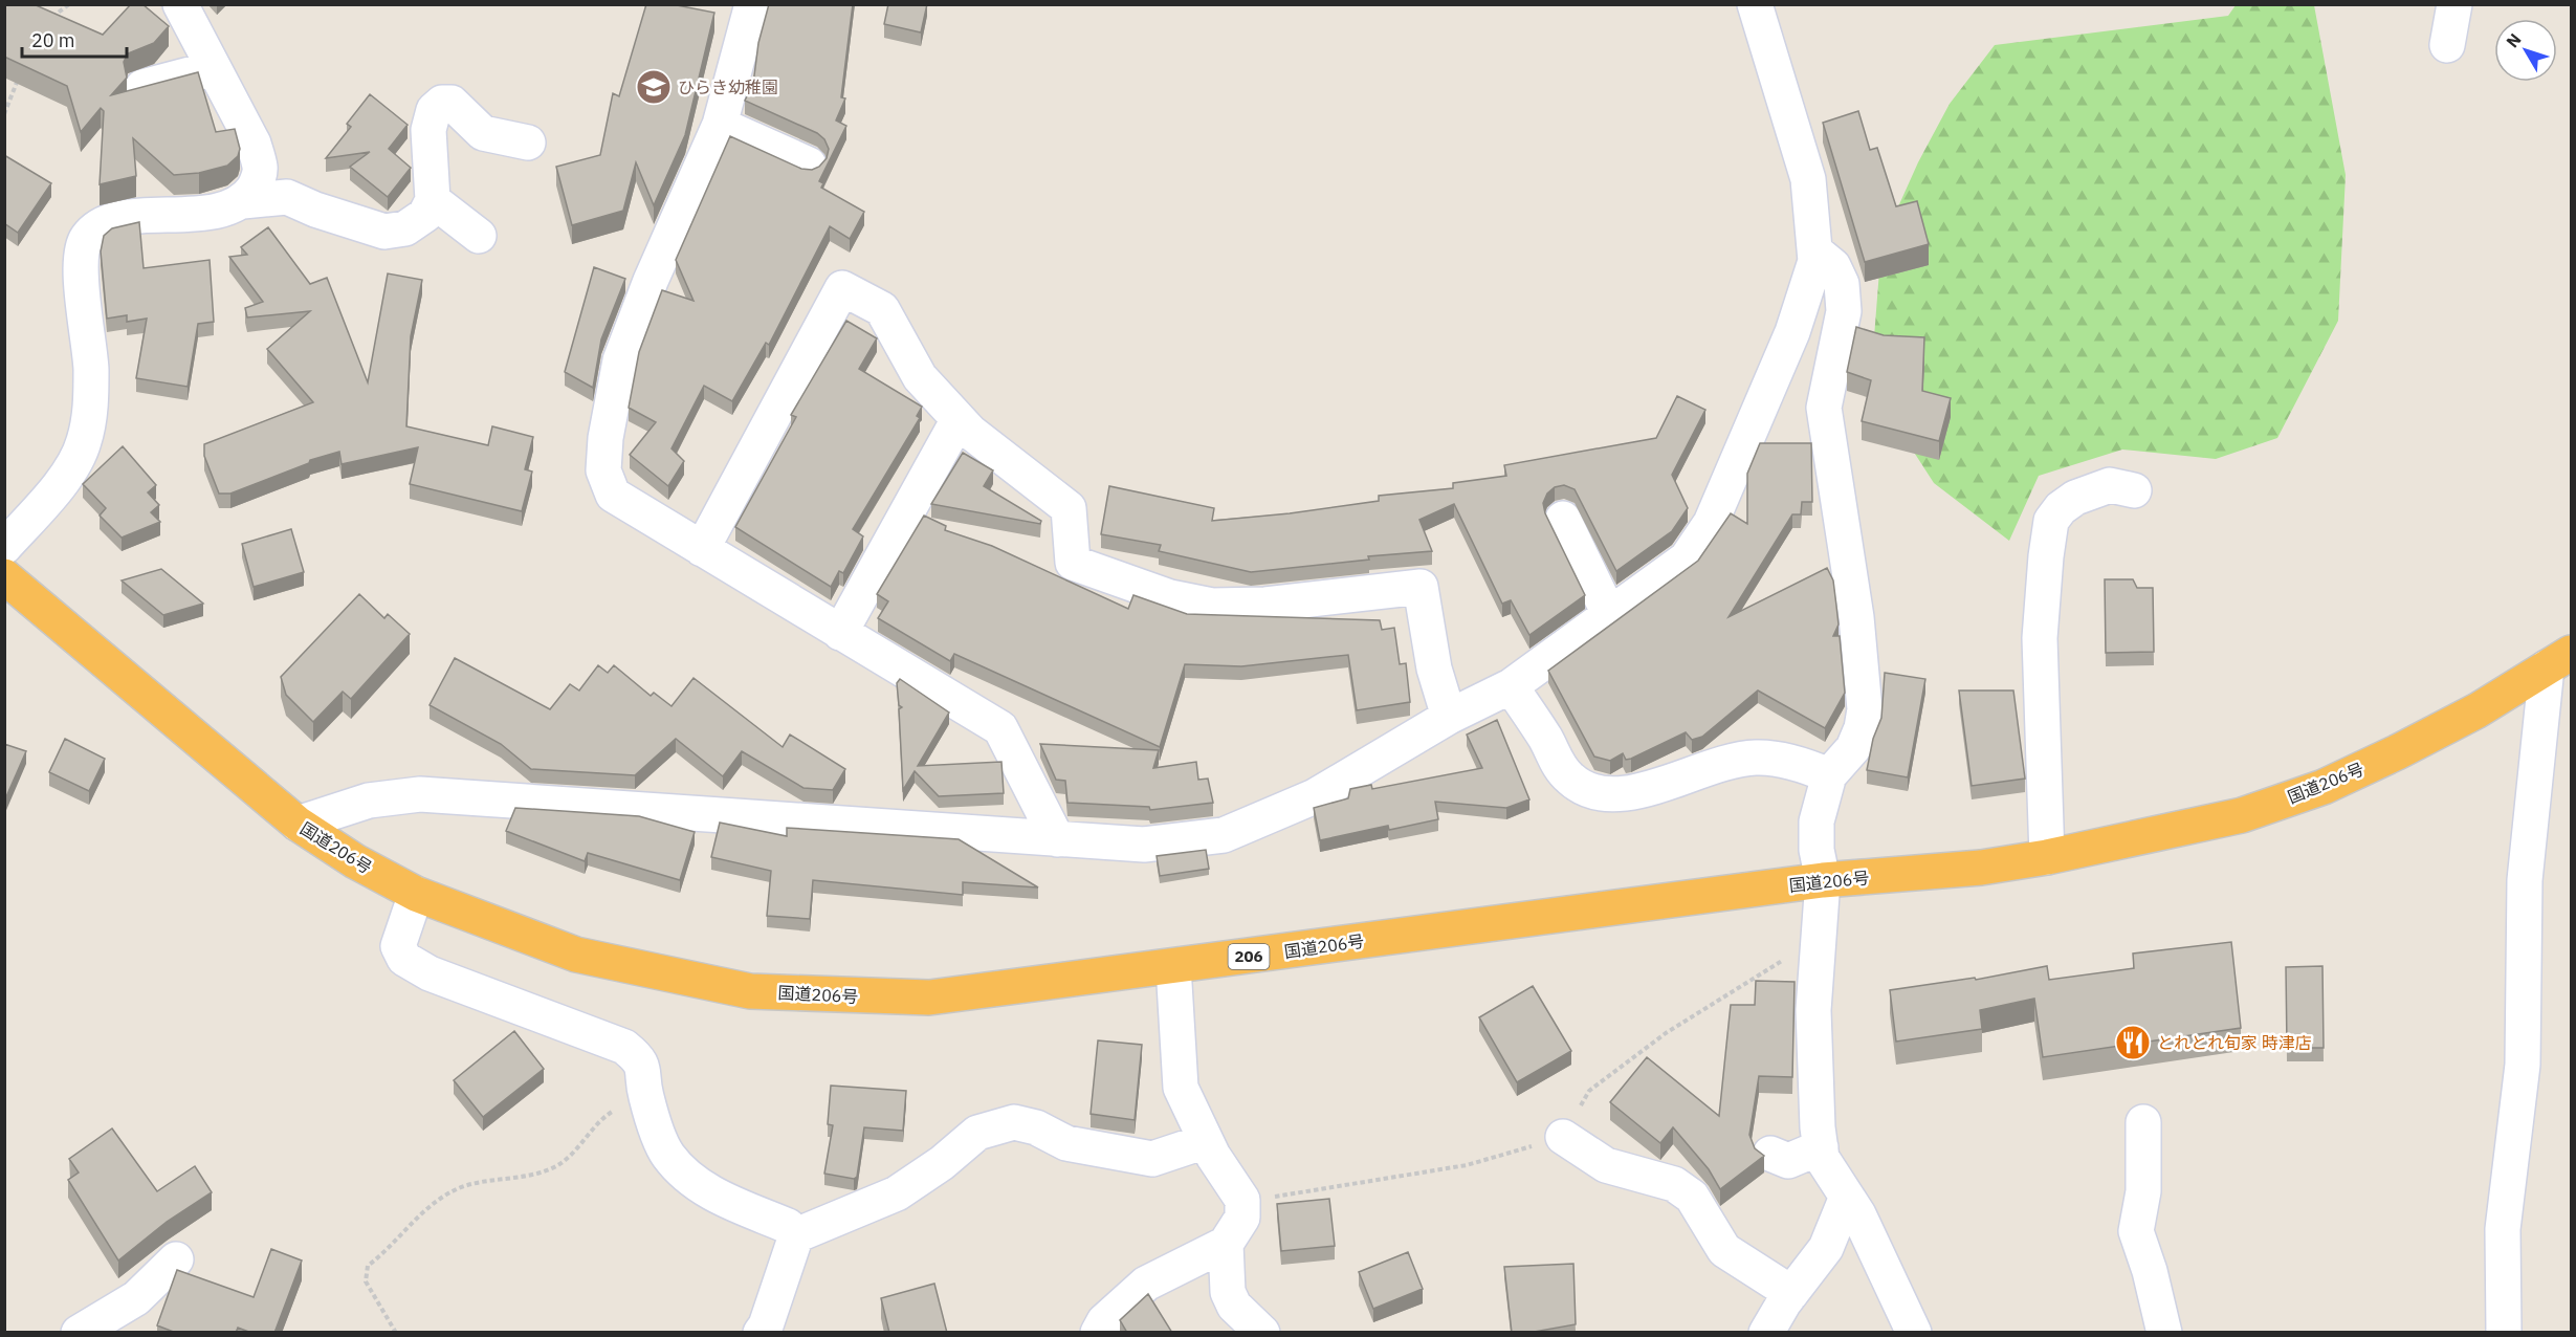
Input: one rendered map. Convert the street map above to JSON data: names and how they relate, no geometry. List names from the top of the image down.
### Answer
{
  "streets": {
    "highway": ["国道206号", "206"]
  },
  "places": {
    "school or university": ["ひらき幼稚園"],
    "restaurant": ["とれとれ旬家 時津店"]
  },
  "scale_bar": "20 m",
  "north": "top left"
}
